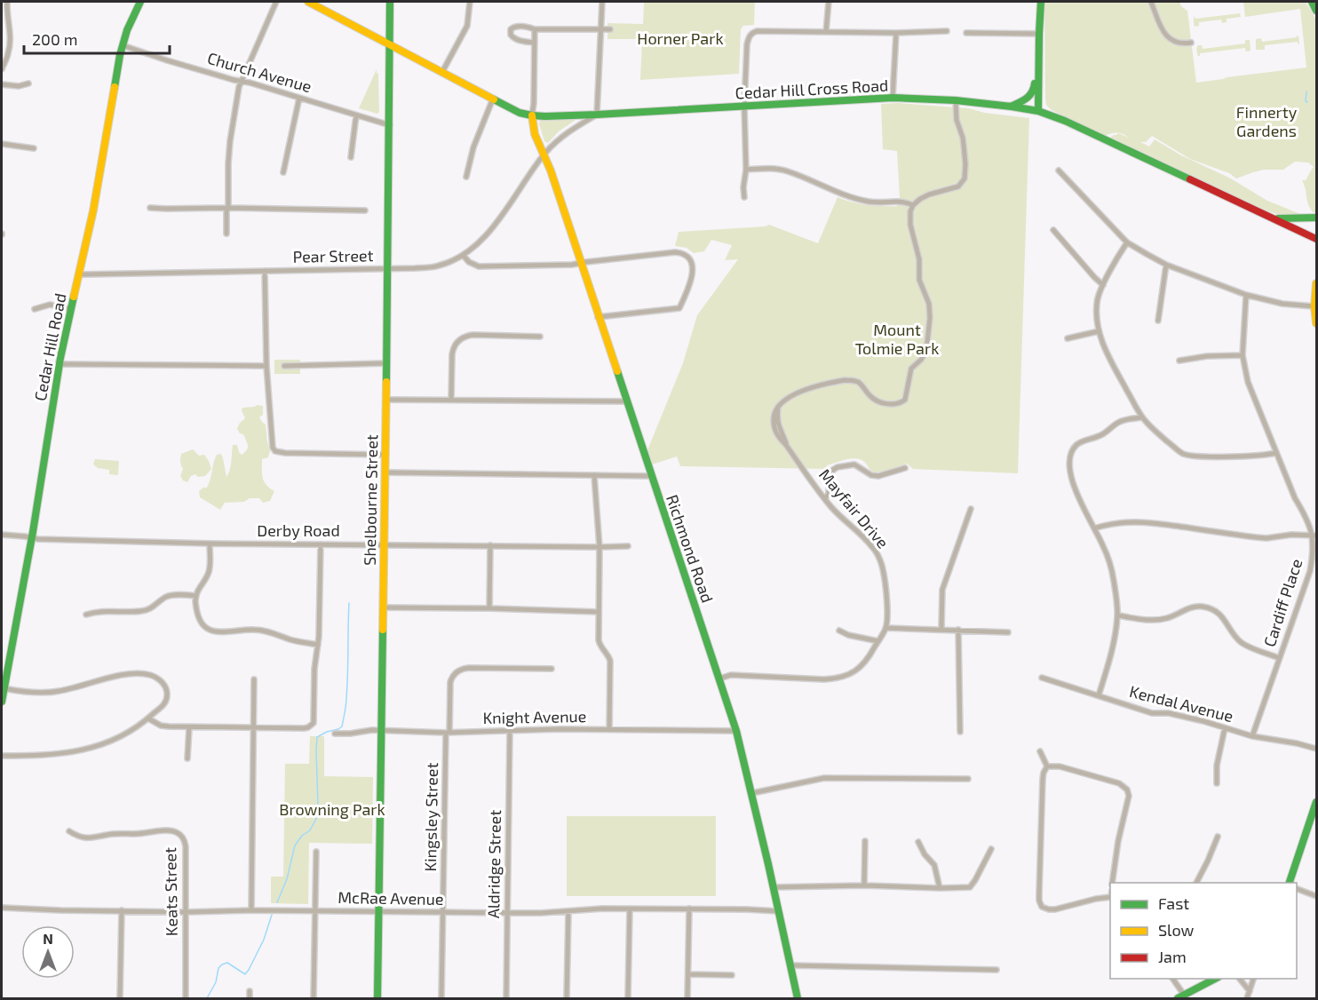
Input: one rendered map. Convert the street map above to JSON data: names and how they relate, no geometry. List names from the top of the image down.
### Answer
{
  "streets": {
    "main road": [
      "Cedar Hill Cross Road",
      "Cedar Hill Road",
      "Shelbourne Street",
      "Richmond Road"
    ],
    "street": [
      "Church Avenue",
      "Pear Street",
      "Mayfair Drive",
      "Derby Road",
      "Cardiff Place",
      "Kendal Avenue",
      "Knight Avenue",
      "Kingsley Street",
      "Aldridge Street",
      "Keats Street",
      "McRae Avenue"
    ]
  },
  "crossings": [
    ["Church Avenue", "Cedar Hill Road"],
    ["Church Avenue", "Shelbourne Street"],
    ["Cedar Hill Cross Road", "Pear Street"],
    ["Cedar Hill Cross Road", "Shelbourne Street"],
    ["Cedar Hill Cross Road", "Richmond Road"],
    ["Pear Street", "Cedar Hill Road"],
    ["Pear Street", "Shelbourne Street"],
    ["Pear Street", "Richmond Road"],
    ["Cedar Hill Road", "Derby Road"],
    ["Shelbourne Street", "Derby Road"],
    ["Shelbourne Street", "Knight Avenue"],
    ["Shelbourne Street", "McRae Avenue"],
    ["Mayfair Drive", "Richmond Road"],
    ["Richmond Road", "Knight Avenue"],
    ["Richmond Road", "McRae Avenue"],
    ["Cardiff Place", "Kendal Avenue"],
    ["Knight Avenue", "Kingsley Street"],
    ["Knight Avenue", "Aldridge Street"],
    ["Kingsley Street", "McRae Avenue"],
    ["Aldridge Street", "McRae Avenue"],
    ["Keats Street", "McRae Avenue"]
  ],
  "parks": [
    "Horner Park",
    "Finnerty Gardens",
    "Mount Tolmie Park",
    "Browning Park"
  ],
  "legend": ["Fast", "Slow", "Jam"],
  "scale_bar": "200 m",
  "north": "top"
}
